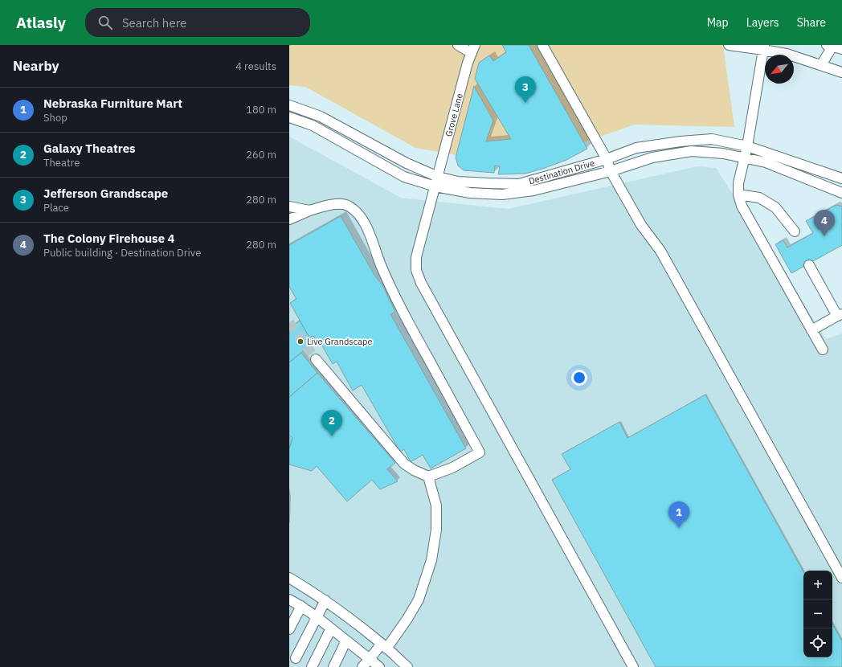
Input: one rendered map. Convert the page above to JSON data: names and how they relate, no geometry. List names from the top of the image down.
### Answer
{
  "streets": {
    "street": ["Grove Lane", "Destination Drive"]
  },
  "crossings": [
    ["Grove Lane", "Destination Drive"]
  ],
  "places": ["Live Grandscape"],
  "north": "bottom left",
  "page": {
    "header": "Atlasly",
    "search": "Search here",
    "nav": ["Map", "Layers", "Share"],
    "heading": ["Nearby", "4 results"],
    "pins": [
      "3",
      "4",
      "2",
      "1"
    ],
    "list": [
      {
        "mark": "1",
        "name": "Nebraska Furniture Mart",
        "note": "Shop",
        "value": "180 m"
      },
      {
        "mark": "2",
        "name": "Galaxy Theatres",
        "note": "Theatre",
        "value": "260 m"
      },
      {
        "mark": "3",
        "name": "Jefferson Grandscape",
        "note": "Place",
        "value": "280 m"
      },
      {
        "mark": "4",
        "name": "The Colony Firehouse 4",
        "note": "Public building · Destination Drive",
        "value": "280 m"
      }
    ],
    "map_buttons": ["+", "−"]
  }
}
